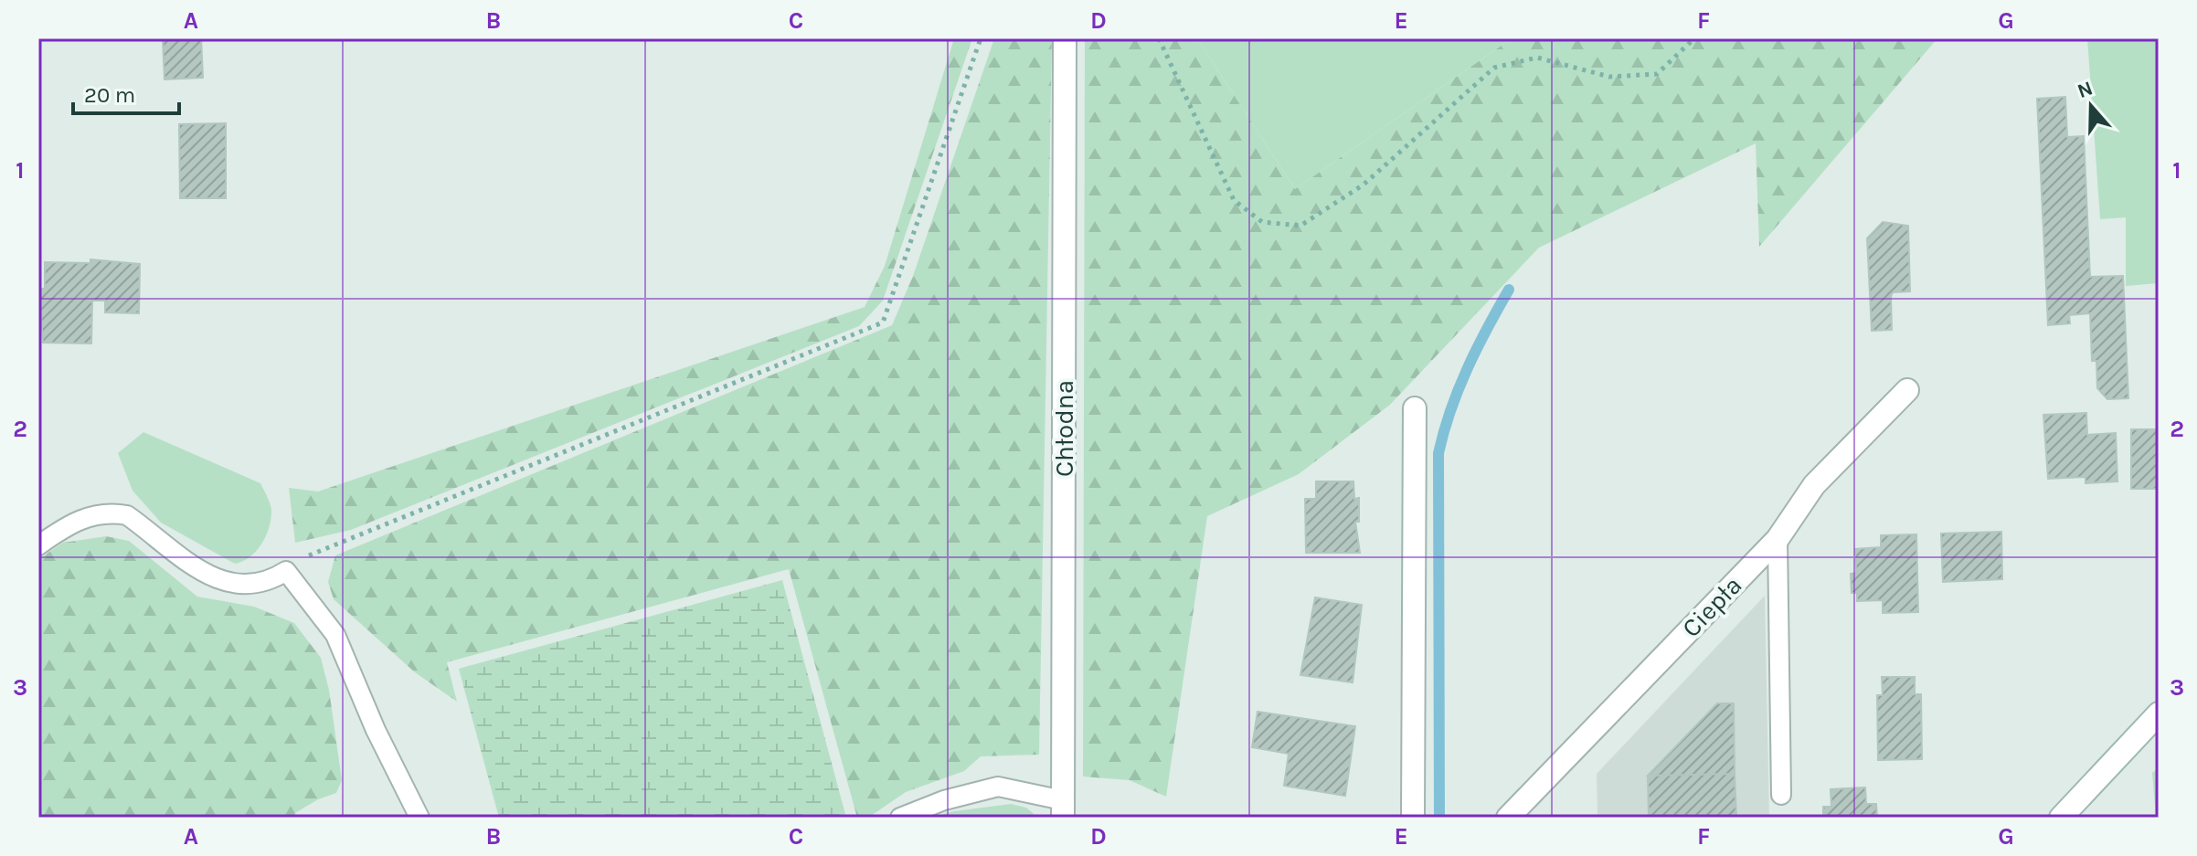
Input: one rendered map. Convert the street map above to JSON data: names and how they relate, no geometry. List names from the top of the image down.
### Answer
{
  "streets": {
    "street": ["Chłodna", "Ciepła"]
  },
  "scale_bar": "20 m",
  "north": "top",
  "grid": {
    "columns": [
      "A",
      "B",
      "C",
      "D",
      "E",
      "F",
      "G"
    ],
    "rows": ["1", "2", "3"]
  }
}
